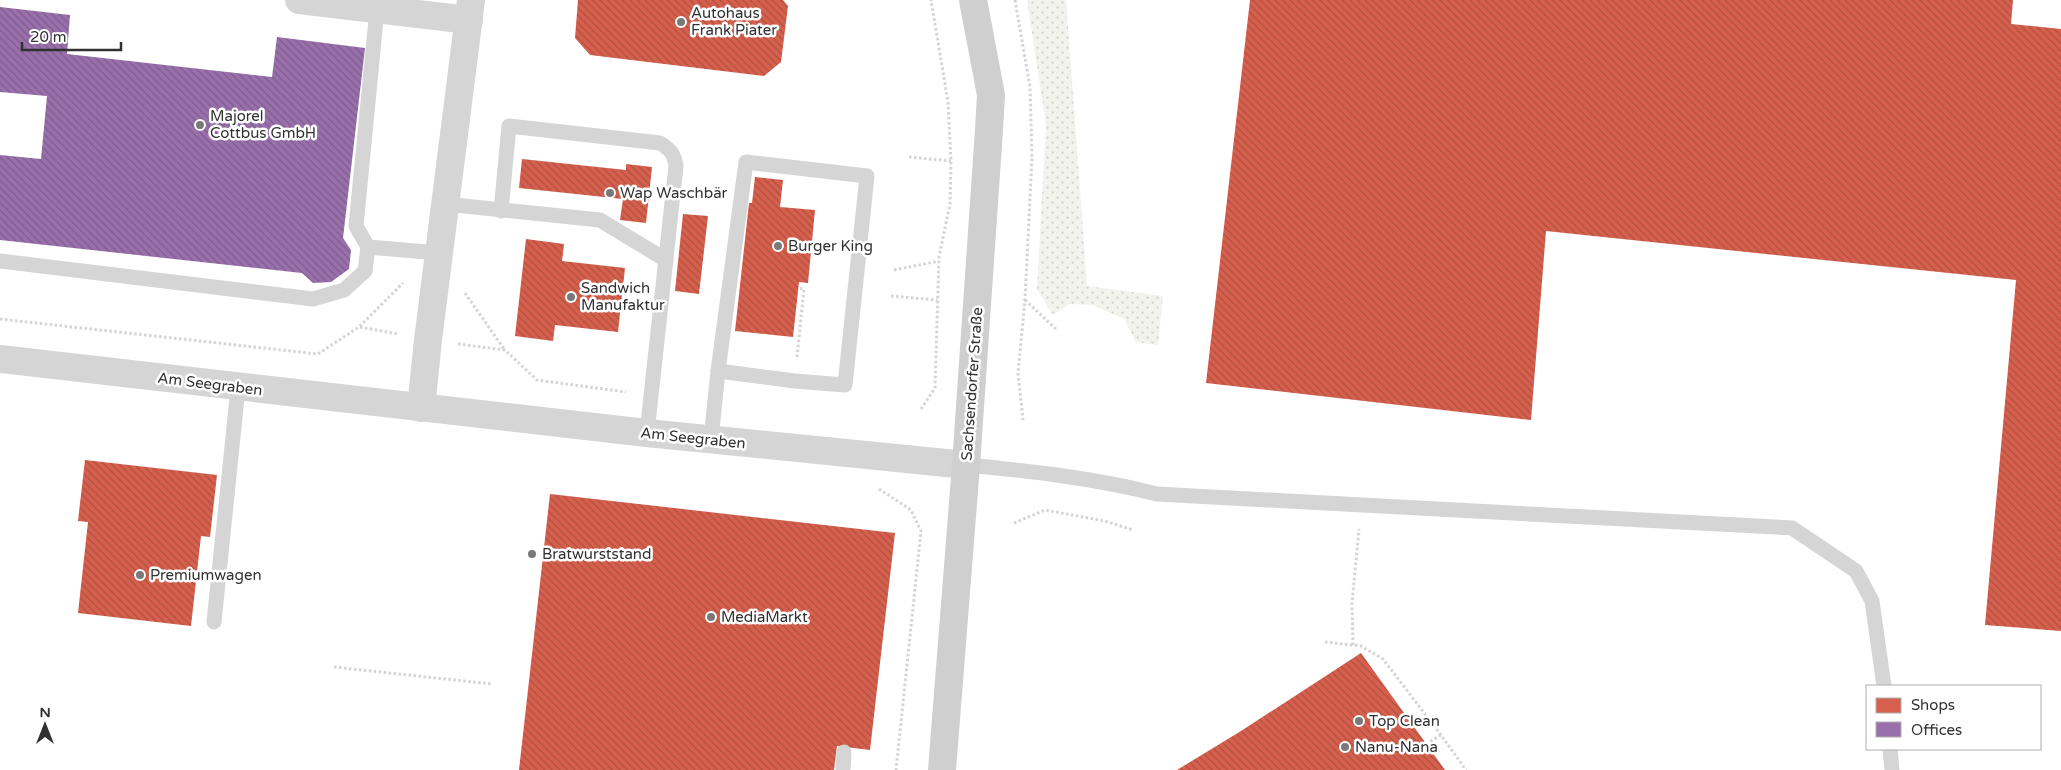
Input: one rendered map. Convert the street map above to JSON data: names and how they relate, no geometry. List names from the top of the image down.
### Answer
{
  "streets": {
    "main road": ["Sachsendorfer Straße"],
    "street": ["Am Seegraben"]
  },
  "crossings": [
    ["Am Seegraben", "Sachsendorfer Straße"]
  ],
  "places": [
    "Autohaus Frank Piater",
    "Majorel Cottbus GmbH",
    "Wap Waschbär",
    "Burger King",
    "Sandwich Manufaktur",
    "Bratwurststand",
    "Premiumwagen",
    "MediaMarkt",
    "Top Clean",
    "Nanu-Nana"
  ],
  "legend": ["Shops", "Offices"],
  "scale_bar": "20 m",
  "north": "top"
}
